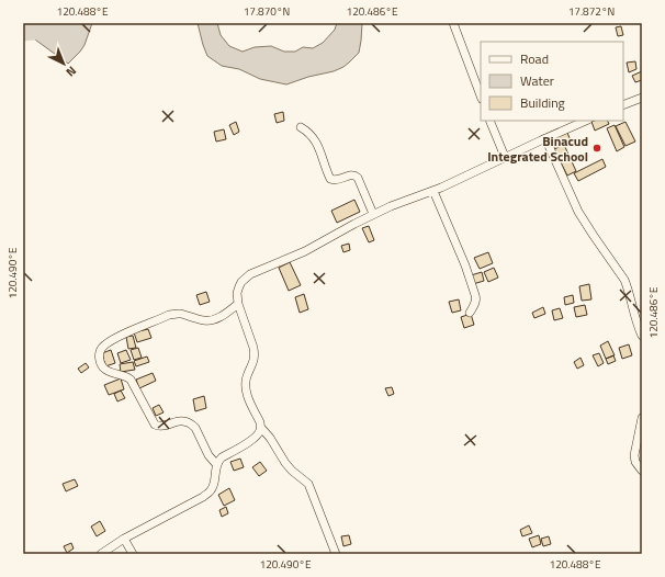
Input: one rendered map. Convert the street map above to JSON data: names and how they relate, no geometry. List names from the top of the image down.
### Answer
{
  "places": ["Binacud Integrated School"],
  "legend": ["Road", "Water", "Building"],
  "north": "bottom right",
  "coordinates": [
    "120.488°E",
    "17.870°N",
    "120.486°E",
    "17.872°N",
    "120.490°E"
  ]
}
